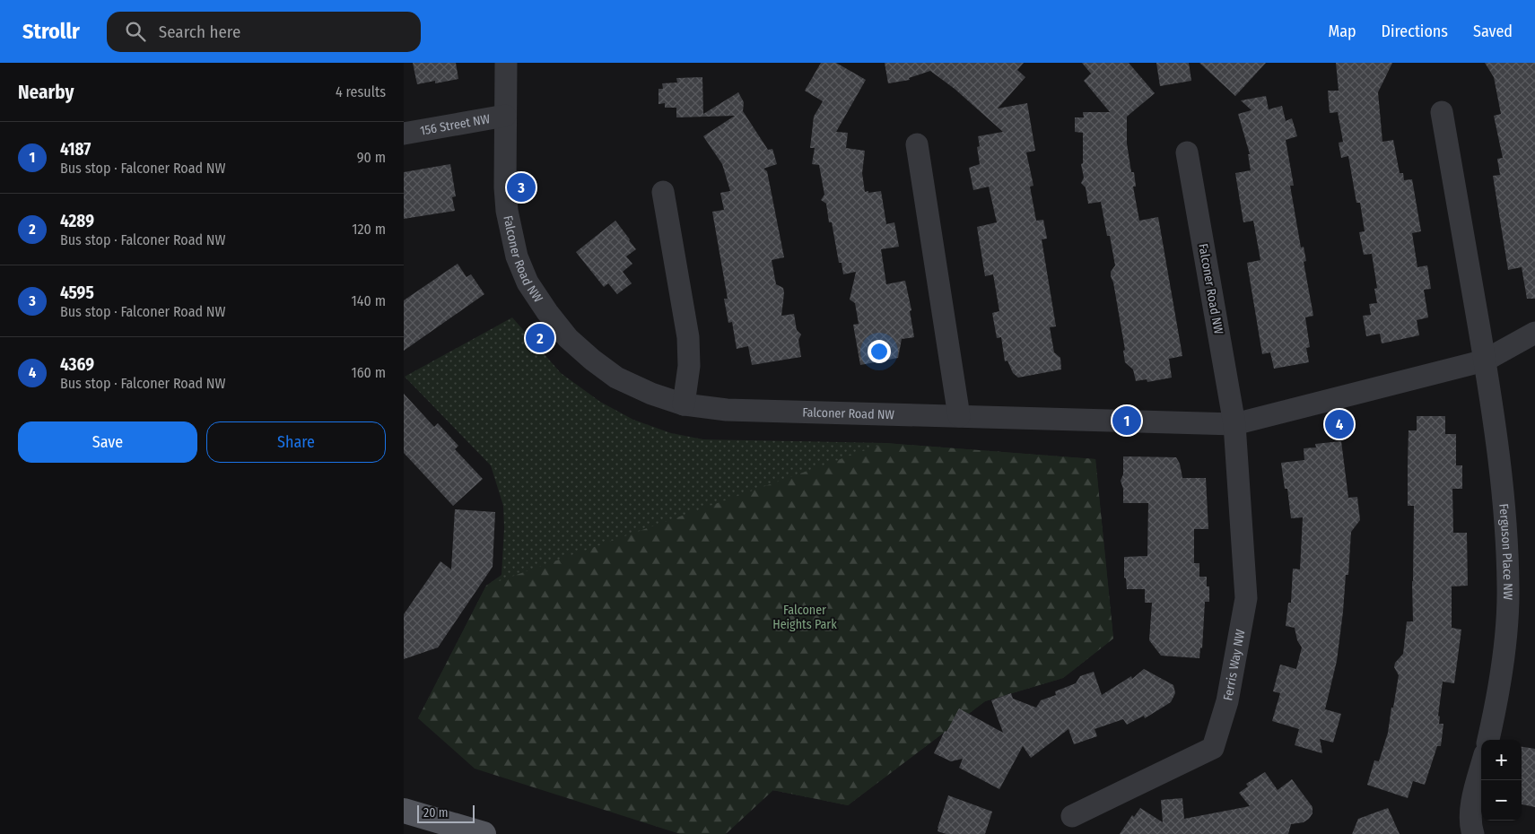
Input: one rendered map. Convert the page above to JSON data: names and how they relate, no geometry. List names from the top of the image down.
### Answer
{
  "streets": {
    "street": [
      "156 Street NW",
      "Falconer Road NW",
      "Ferguson Place NW",
      "Ferris Way NW"
    ]
  },
  "crossings": [
    ["156 Street NW", "Falconer Road NW"],
    ["Falconer Road NW", "Ferguson Place NW"],
    ["Falconer Road NW", "Ferris Way NW"]
  ],
  "parks": ["Falconer Heights Park"],
  "scale_bar": "20 m",
  "page": {
    "header": "Strollr",
    "search": "Search here",
    "nav": ["Map", "Directions", "Saved"],
    "heading": ["Nearby", "4 results"],
    "list": [
      {
        "mark": "1",
        "name": "4187",
        "note": "Bus stop · Falconer Road NW",
        "value": "90 m"
      },
      {
        "mark": "2",
        "name": "4289",
        "note": "Bus stop · Falconer Road NW",
        "value": "120 m"
      },
      {
        "mark": "3",
        "name": "4595",
        "note": "Bus stop · Falconer Road NW",
        "value": "140 m"
      },
      {
        "mark": "4",
        "name": "4369",
        "note": "Bus stop · Falconer Road NW",
        "value": "160 m"
      }
    ],
    "pins": [
      "3",
      "2",
      "1",
      "4"
    ],
    "buttons": ["Save", "Share"],
    "map_buttons": ["+", "−"],
    "scale": "20 m"
  }
}
